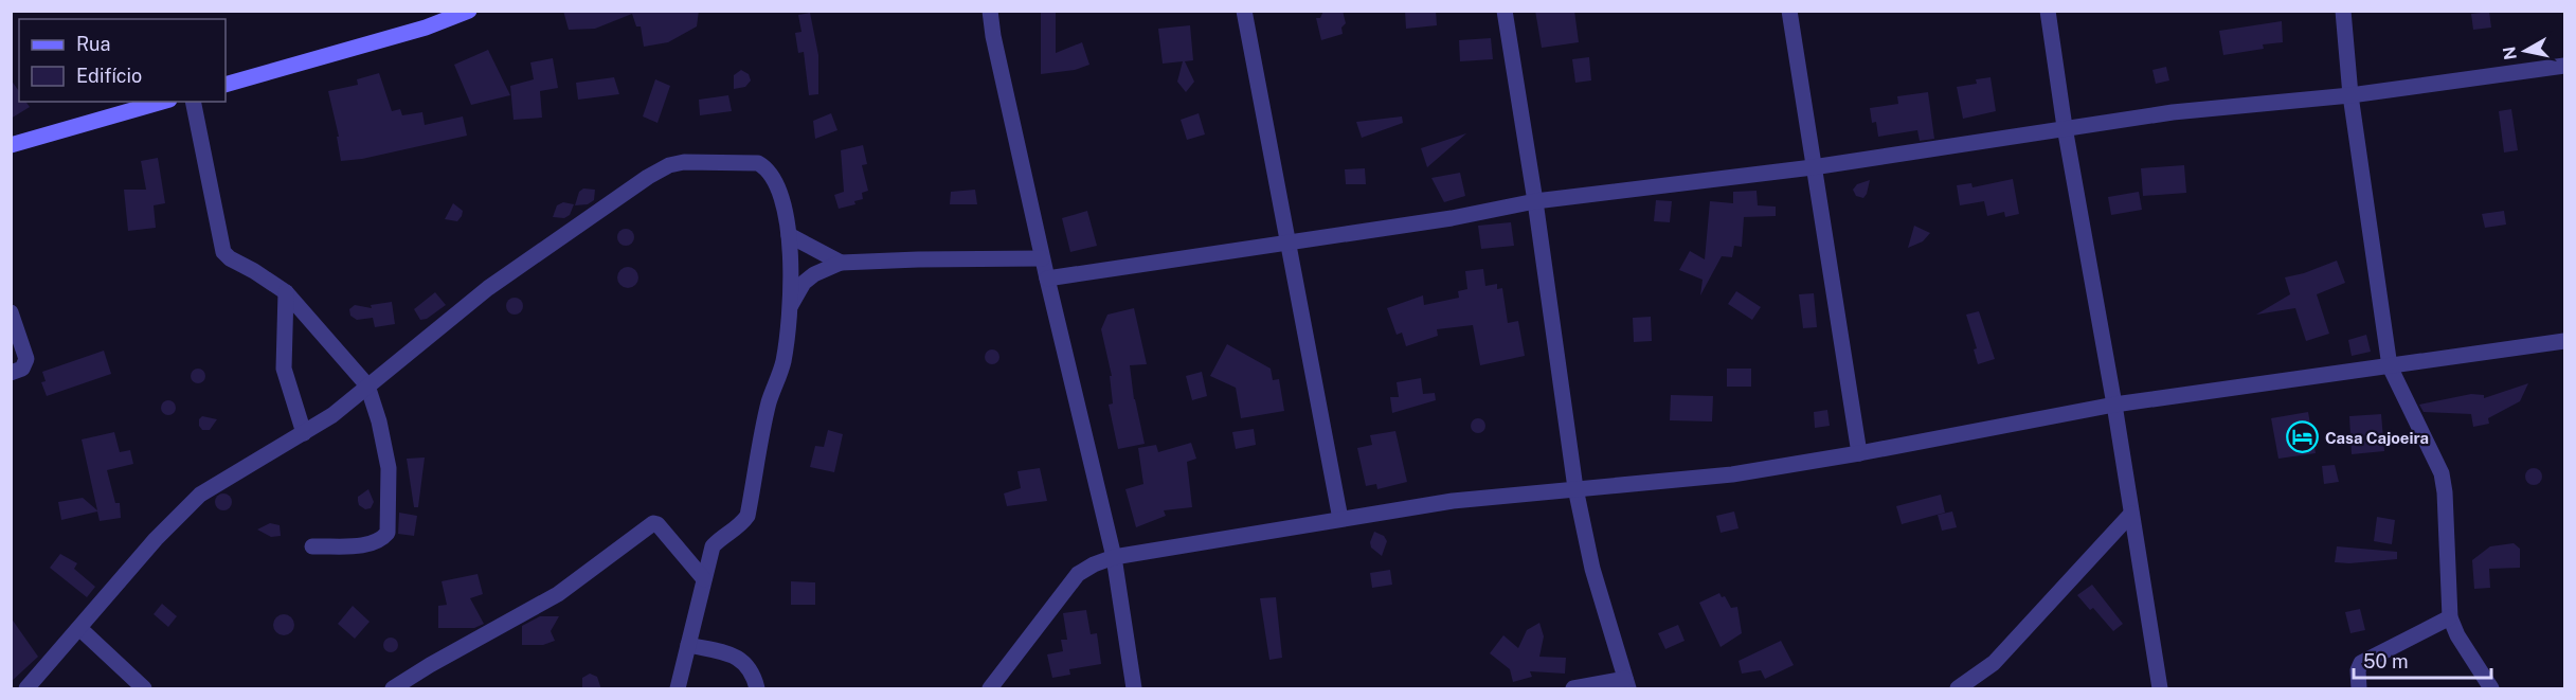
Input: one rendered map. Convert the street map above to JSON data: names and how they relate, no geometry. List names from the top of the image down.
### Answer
{
  "places": {
    "hotel": ["Casa Cajoeira"]
  },
  "legend": ["Rua", "Edifício"],
  "scale_bar": "50 m",
  "north": "left"
}
